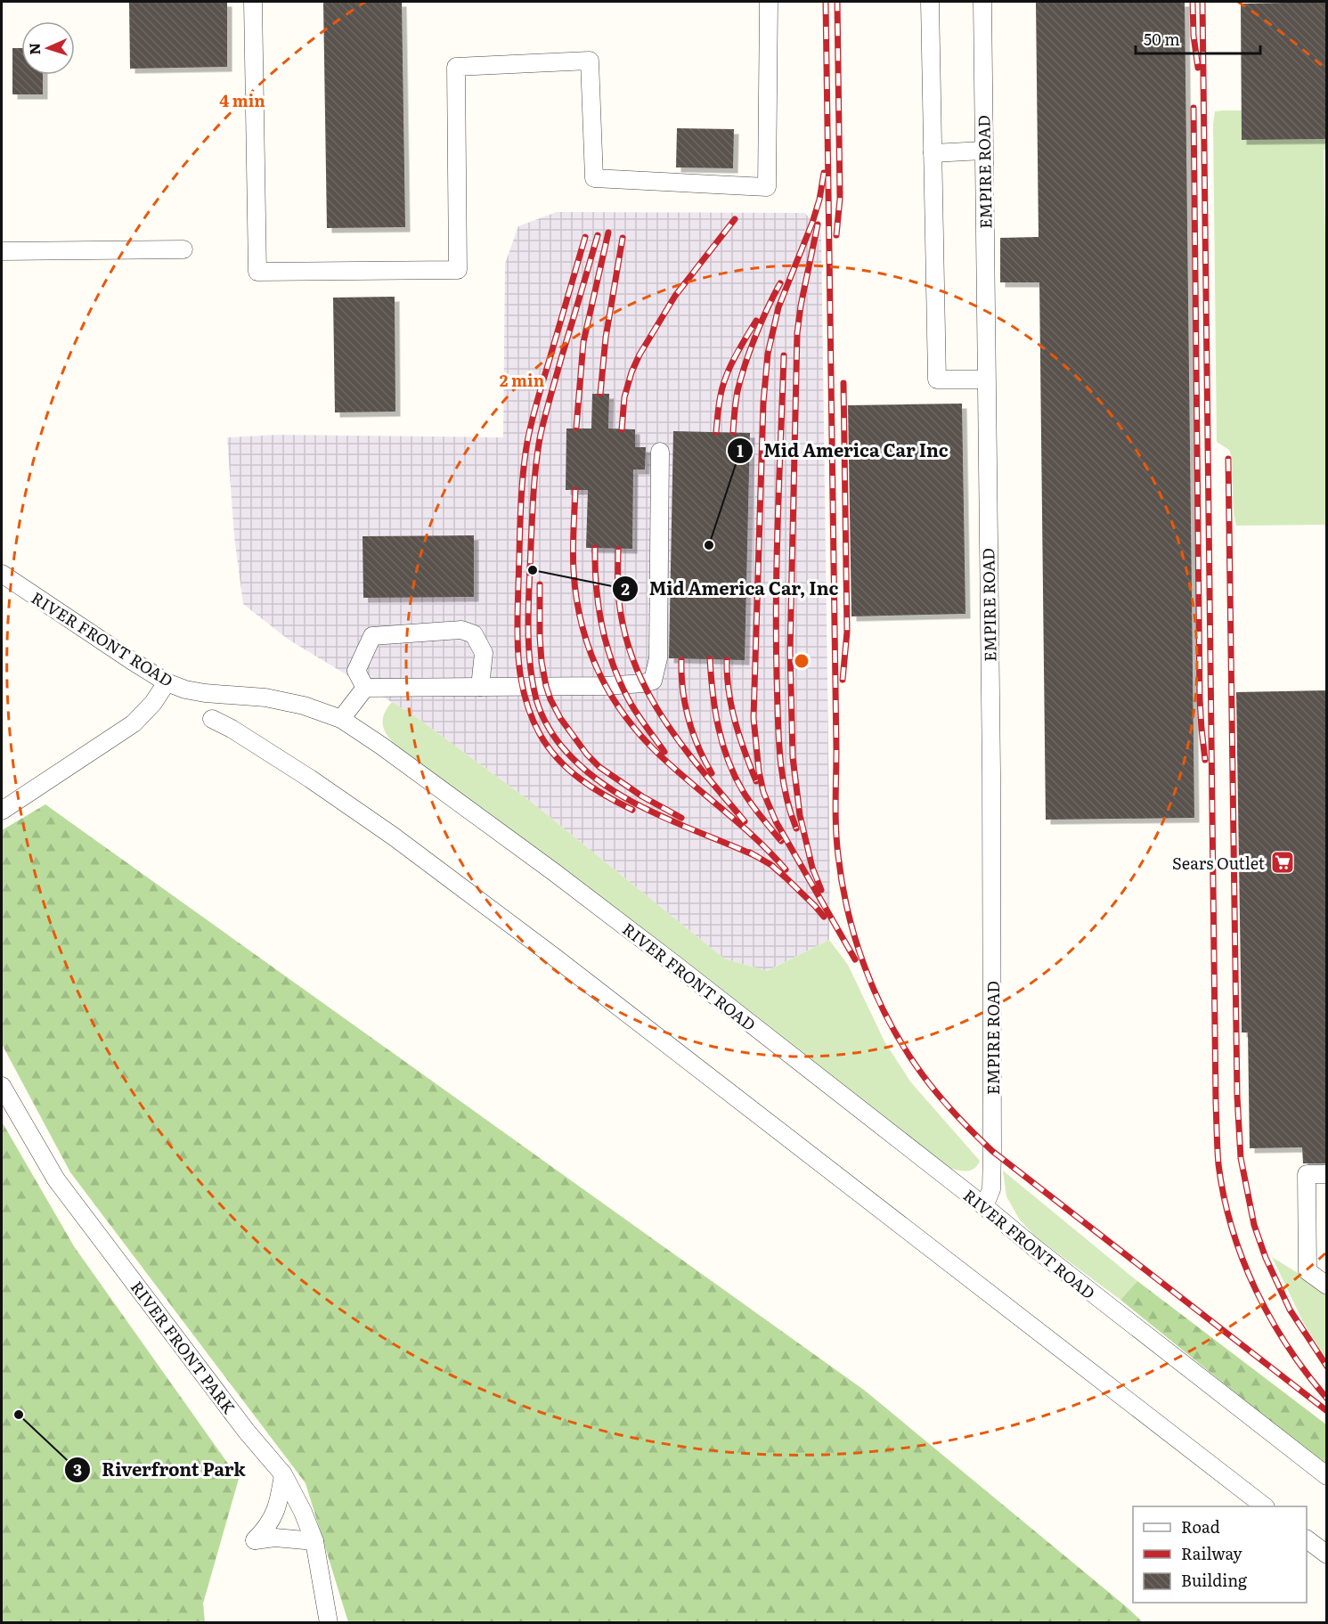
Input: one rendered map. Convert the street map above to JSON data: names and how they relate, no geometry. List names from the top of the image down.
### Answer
{
  "streets": {
    "street": ["EMPIRE ROAD", "RIVER FRONT ROAD", "RIVER FRONT PARK"]
  },
  "crossings": [
    ["EMPIRE ROAD", "RIVER FRONT ROAD"]
  ],
  "places": {
    "other": ["Mid America Car Inc", "Mid America Car, Inc", "Riverfront Park"],
    "supermarket": ["Sears Outlet"]
  },
  "legend": ["Road", "Railway", "Building"],
  "scale_bar": "50 m",
  "north": "left",
  "rings": ["4 min", "2 min"]
}
